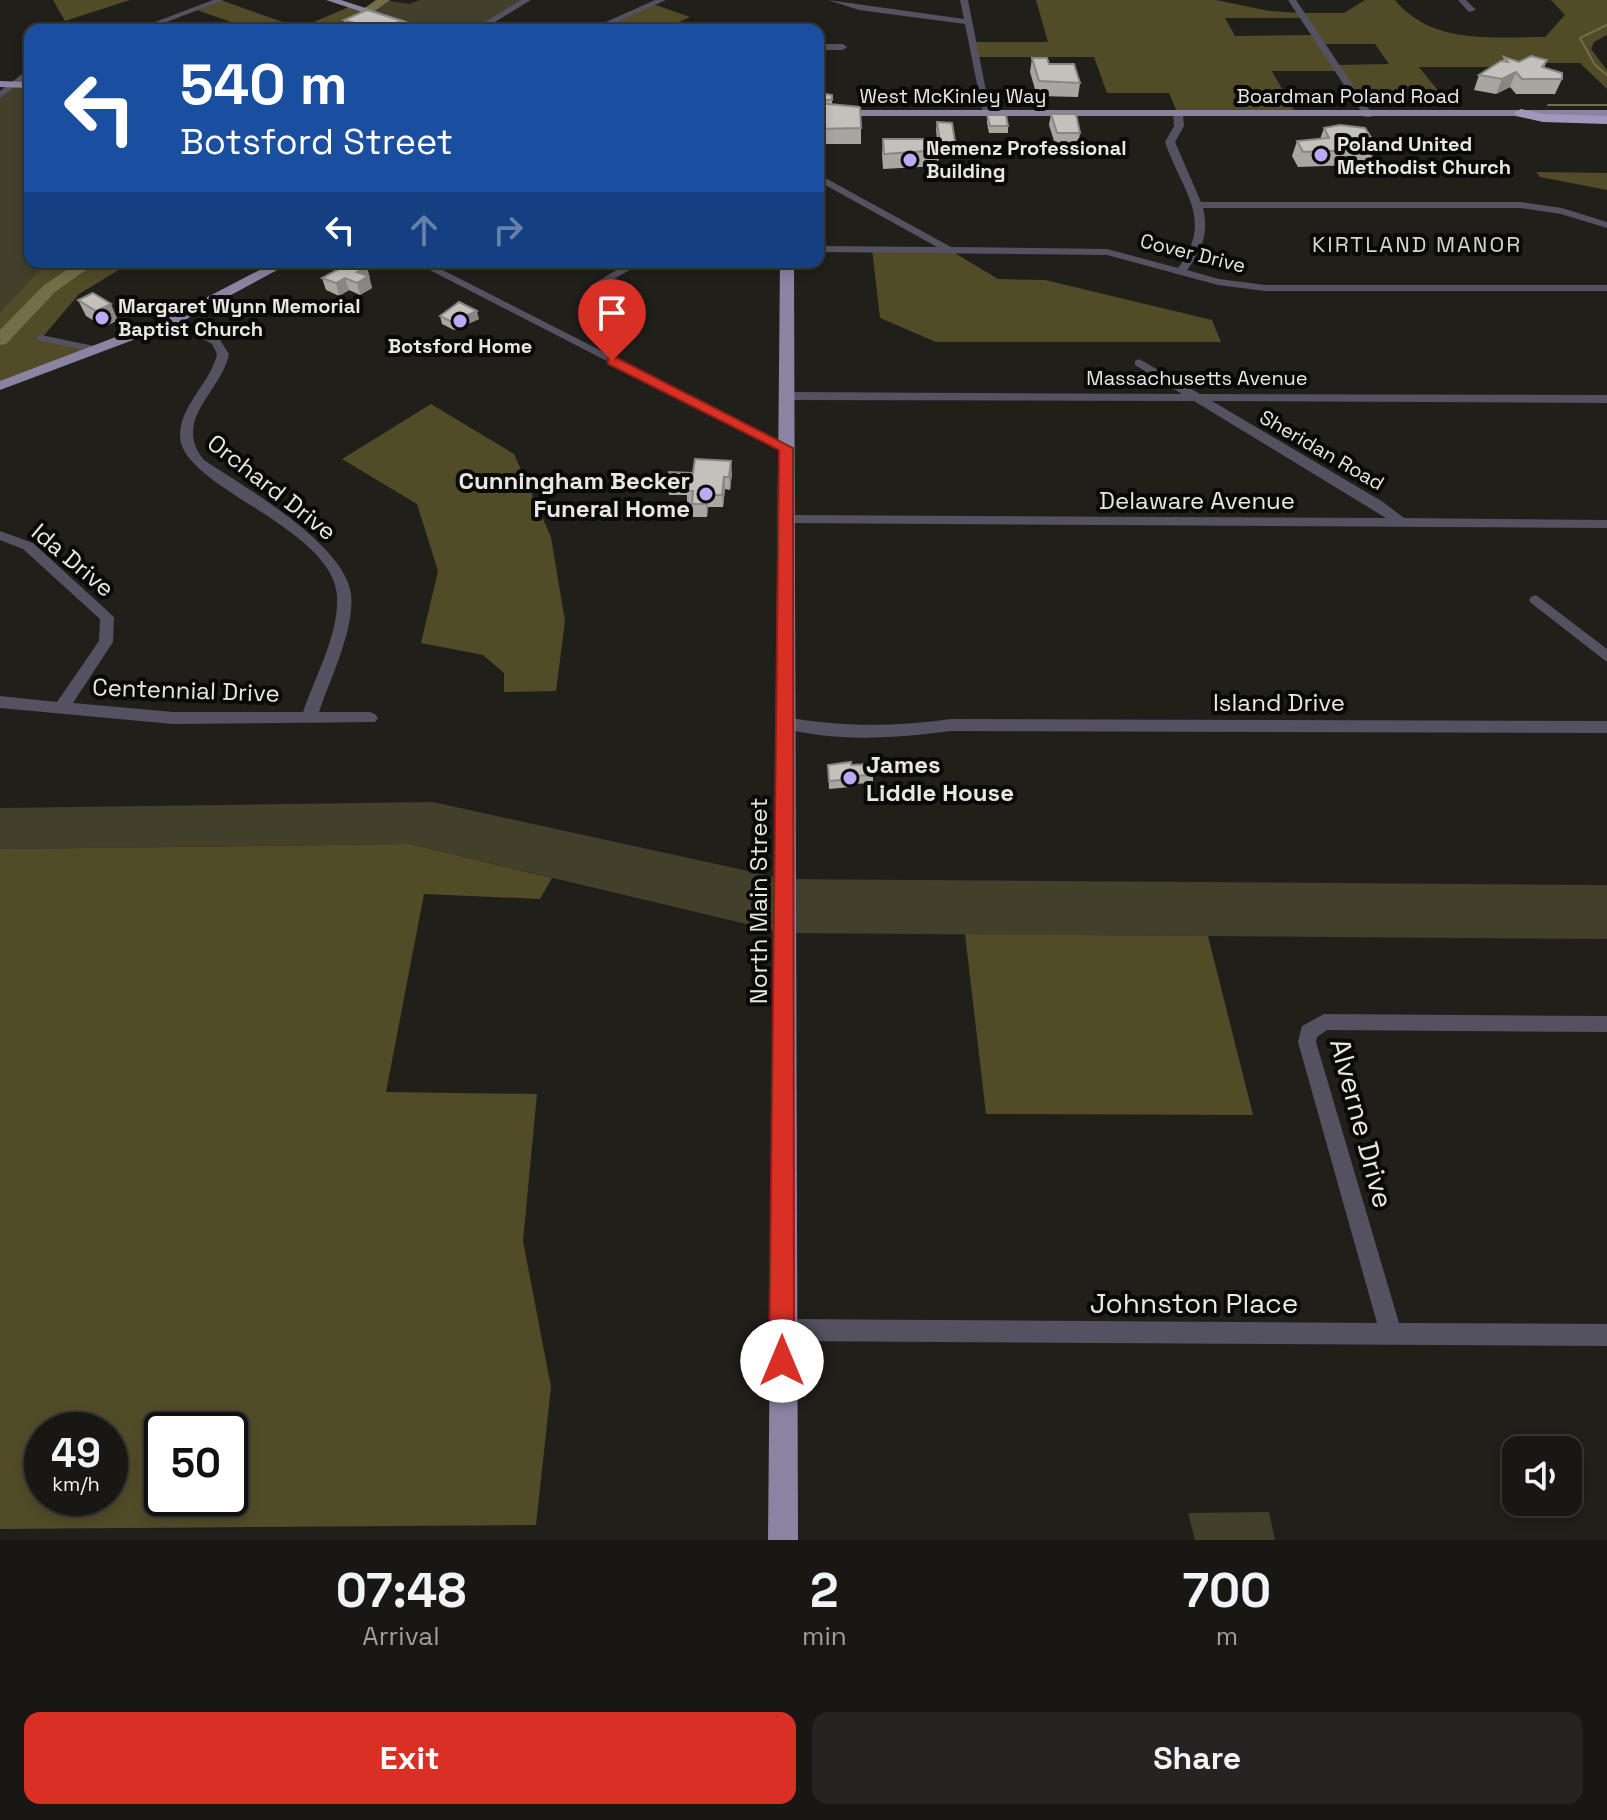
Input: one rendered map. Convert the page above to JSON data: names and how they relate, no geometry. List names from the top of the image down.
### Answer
{
  "streets": {
    "main road": ["West McKinley Way", "Boardman Poland Road", "North Main Street"],
    "street": [
      "Cover Drive",
      "Massachusetts Avenue",
      "Sheridan Road",
      "Orchard Drive",
      "Delaware Avenue",
      "Ida Drive",
      "Centennial Drive",
      "Island Drive",
      "Alverne Drive",
      "Johnston Place"
    ]
  },
  "crossings": [
    ["West McKinley Way", "Boardman Poland Road"],
    ["Massachusetts Avenue", "Sheridan Road"],
    ["Massachusetts Avenue", "North Main Street"],
    ["Sheridan Road", "Delaware Avenue"],
    ["Orchard Drive", "Centennial Drive"],
    ["Delaware Avenue", "North Main Street"],
    ["Ida Drive", "Centennial Drive"],
    ["Island Drive", "North Main Street"],
    ["North Main Street", "Johnston Place"],
    ["Alverne Drive", "Johnston Place"]
  ],
  "districts": ["KIRTLAND MANOR"],
  "places": [
    "Poland United Methodist Church",
    "Nemenz Professional Building",
    "Margaret Wynn Memorial Baptist Church",
    "Botsford Home",
    "Cunningham Becker Funeral Home",
    "James Liddle House"
  ],
  "page": {
    "turn": ["540 m", "Botsford Street"],
    "speed": "49 km/h",
    "limit": "50",
    "eta": [
      "07:48",
      "Arrival",
      "2",
      "min",
      "700",
      "m"
    ],
    "buttons": ["Exit", "Share"]
  }
}
